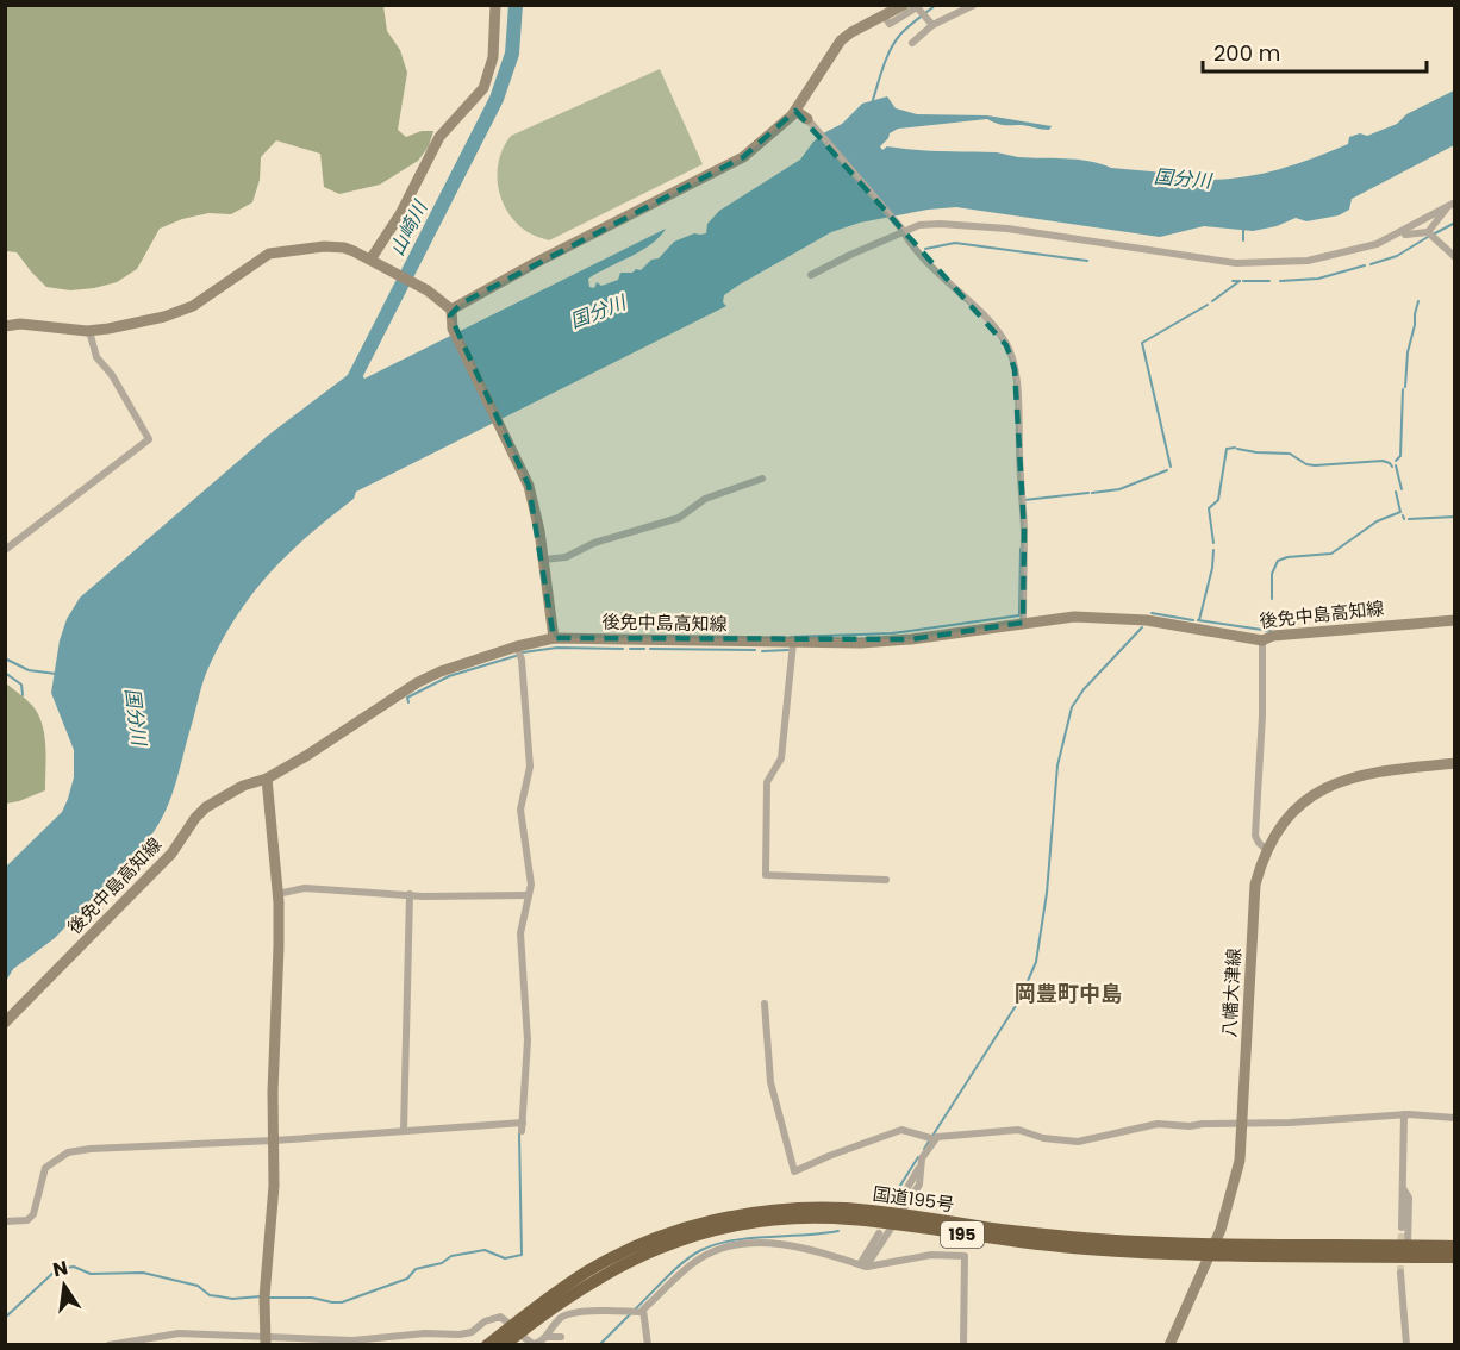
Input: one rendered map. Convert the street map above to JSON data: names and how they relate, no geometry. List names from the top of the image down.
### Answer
{
  "streets": {
    "highway": ["国道195号", "195"],
    "main road": ["後免中島高知線", "八幡大津線"]
  },
  "crossings": [
    ["八幡大津線", "国道195号"]
  ],
  "districts": ["岡豊町中島"],
  "water": ["国分川", "山崎川"],
  "scale_bar": "200 m",
  "north": "top"
}
